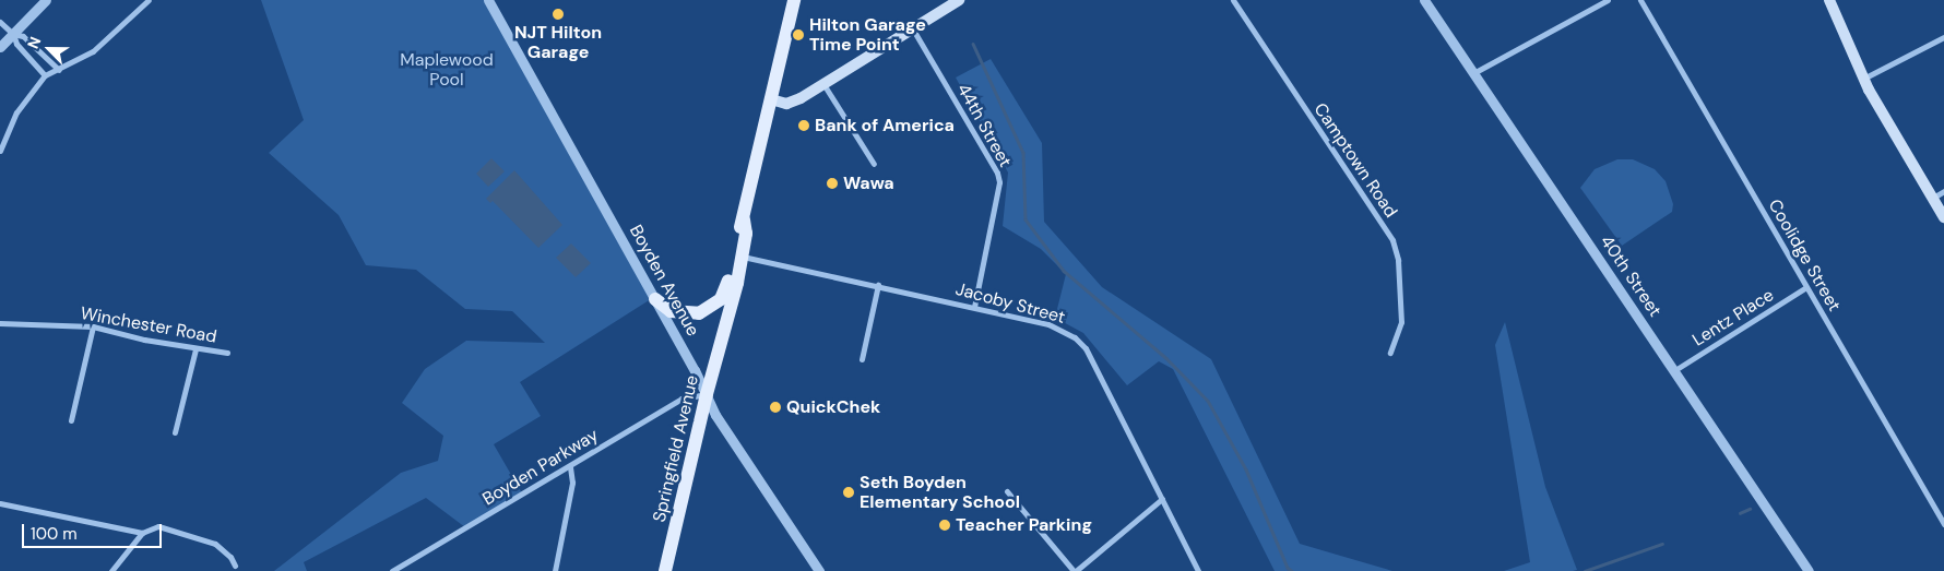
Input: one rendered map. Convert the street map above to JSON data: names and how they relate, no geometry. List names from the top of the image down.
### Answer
{
  "streets": {
    "main road": ["Springfield Avenue"],
    "street": [
      "44th Street",
      "Camptown Road",
      "Coolidge Street",
      "40th Street",
      "Boyden Avenue",
      "Jacoby Street",
      "Lentz Place",
      "Winchester Road",
      "Boyden Parkway"
    ]
  },
  "crossings": [
    ["44th Street", "Jacoby Street"],
    ["Coolidge Street", "Lentz Place"],
    ["40th Street", "Lentz Place"],
    ["Boyden Avenue", "Springfield Avenue"],
    ["Boyden Avenue", "Boyden Parkway"],
    ["Jacoby Street", "Springfield Avenue"],
    ["Springfield Avenue", "Boyden Parkway"]
  ],
  "parks": ["Maplewood Pool"],
  "places": [
    "NJT Hilton Garage",
    "Hilton Garage Time Point",
    "Bank of America",
    "Wawa",
    "QuickChek",
    "Seth Boyden Elementary School",
    "Teacher Parking"
  ],
  "scale_bar": "100 m",
  "north": "top left"
}
